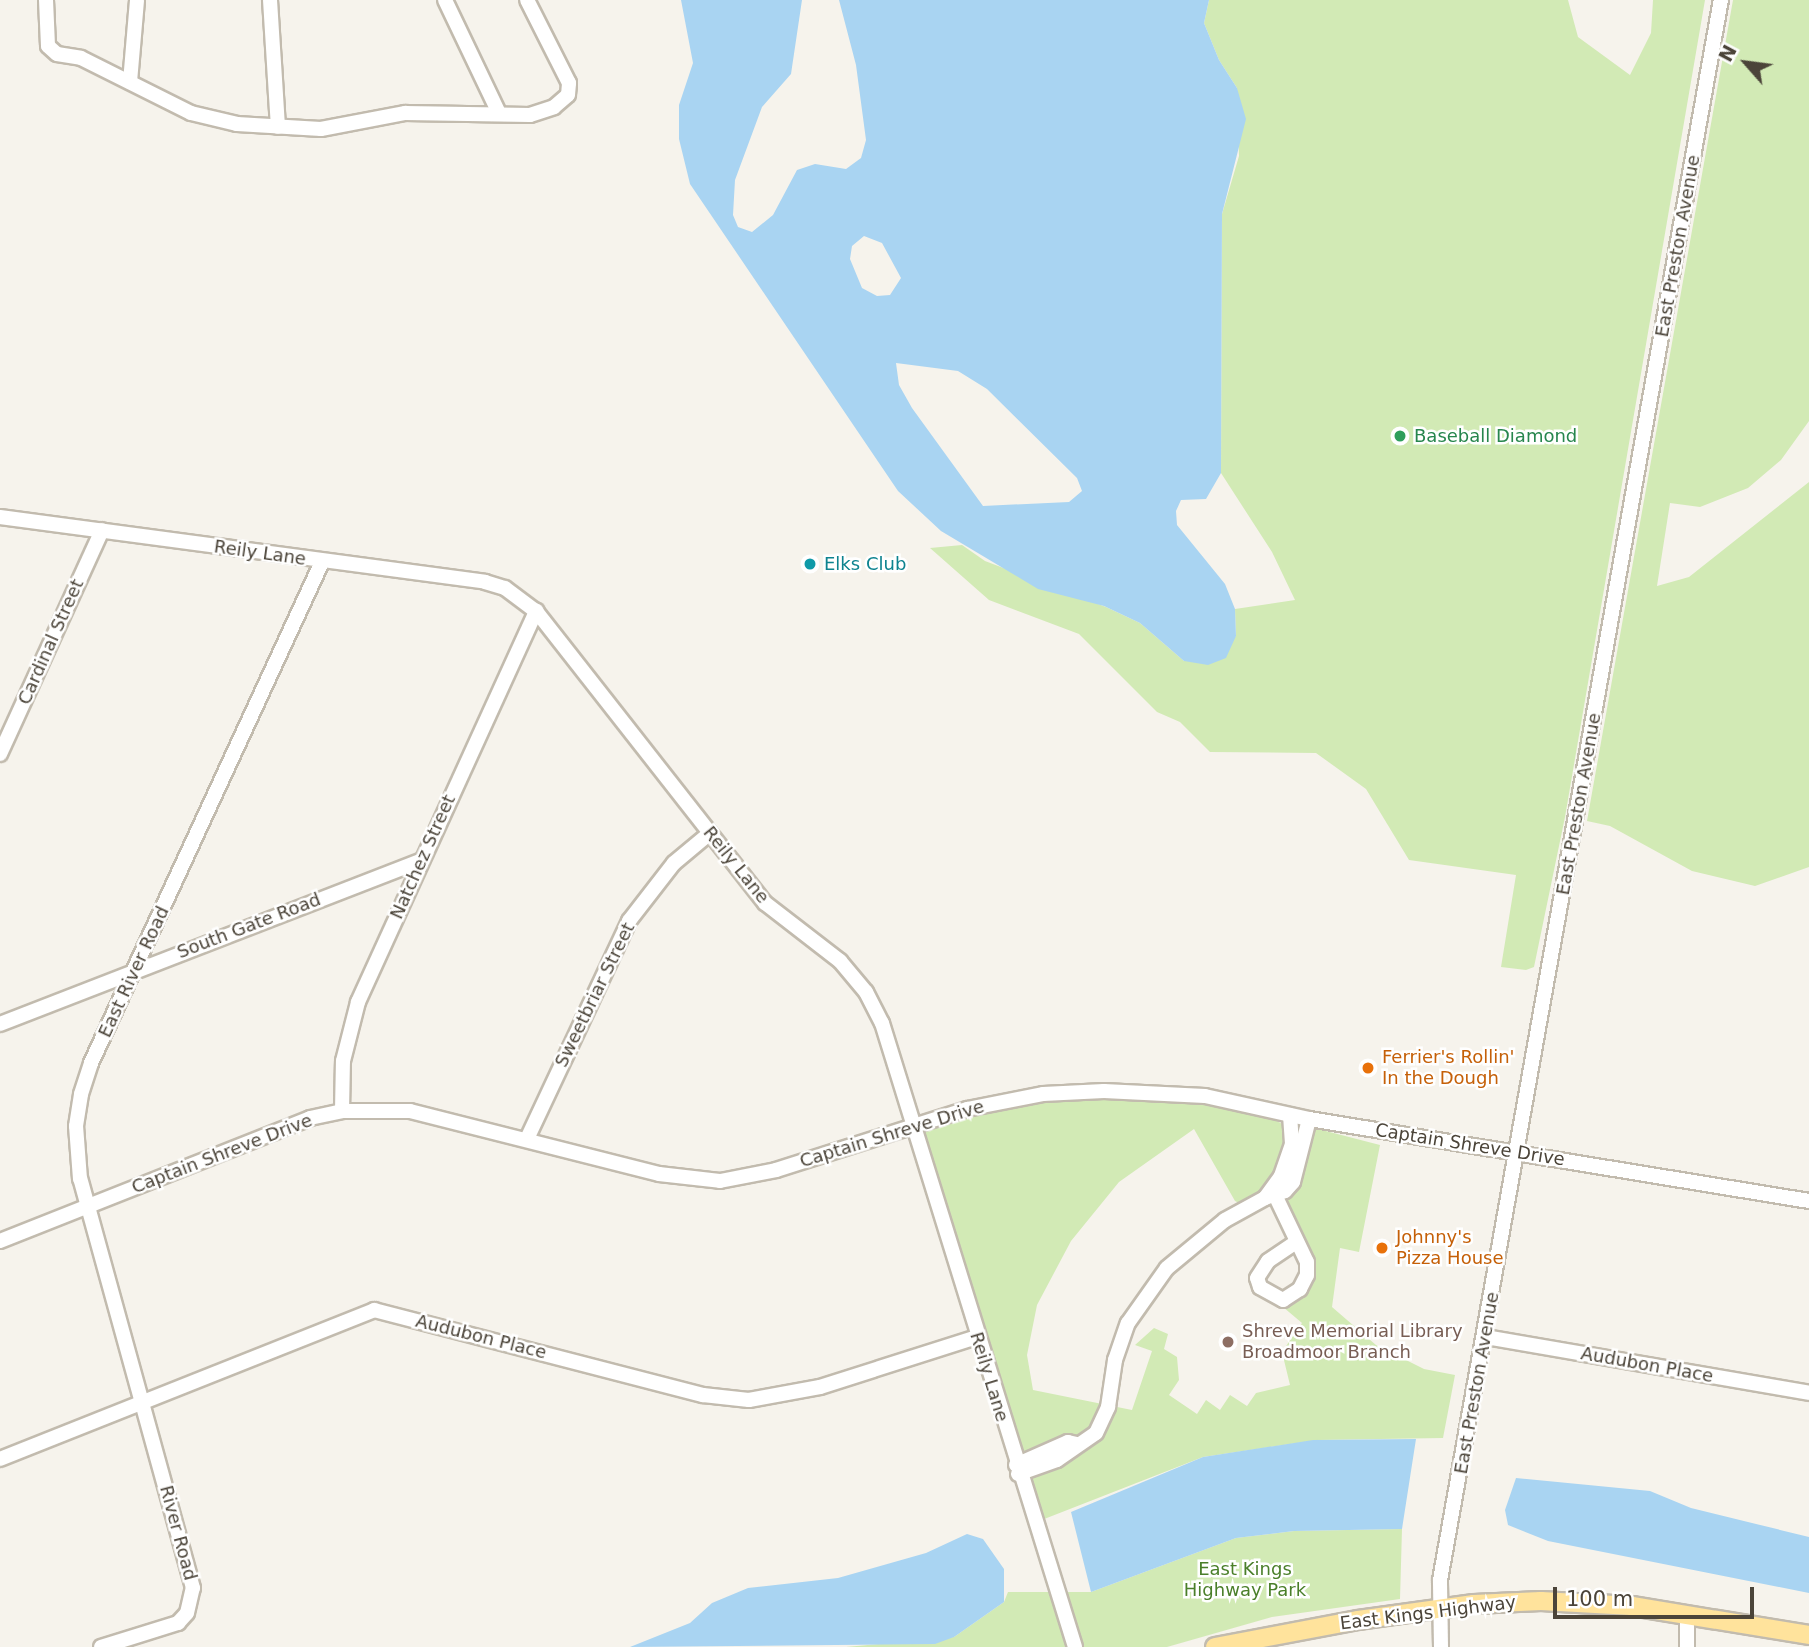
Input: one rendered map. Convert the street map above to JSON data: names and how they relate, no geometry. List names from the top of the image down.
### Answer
{
  "streets": {
    "main road": ["East Kings Highway"],
    "street": [
      "East Preston Avenue",
      "Reily Lane",
      "Cardinal Street",
      "Natchez Street",
      "South Gate Road",
      "East River Road",
      "Sweetbriar Street",
      "Captain Shreve Drive",
      "Audubon Place",
      "River Road"
    ]
  },
  "crossings": [
    ["East Preston Avenue", "Captain Shreve Drive"],
    ["East Preston Avenue", "Audubon Place"],
    ["East Preston Avenue", "East Kings Highway"],
    ["Reily Lane", "Cardinal Street"],
    ["Reily Lane", "Natchez Street"],
    ["Reily Lane", "East River Road"],
    ["Reily Lane", "Sweetbriar Street"],
    ["Reily Lane", "Captain Shreve Drive"],
    ["Reily Lane", "Audubon Place"],
    ["Natchez Street", "South Gate Road"],
    ["Natchez Street", "Captain Shreve Drive"],
    ["South Gate Road", "East River Road"],
    ["East River Road", "Captain Shreve Drive"],
    ["East River Road", "Audubon Place"],
    ["East River Road", "River Road"],
    ["Sweetbriar Street", "Captain Shreve Drive"],
    ["Audubon Place", "River Road"]
  ],
  "parks": ["East Kings Highway Park"],
  "places": [
    "Baseball Diamond",
    "Elks Club",
    "Ferrier's Rollin' In the Dough",
    "Johnny's Pizza House",
    "Shreve Memorial Library Broadmoor Branch"
  ],
  "scale_bar": "100 m",
  "north": "top left"
}
